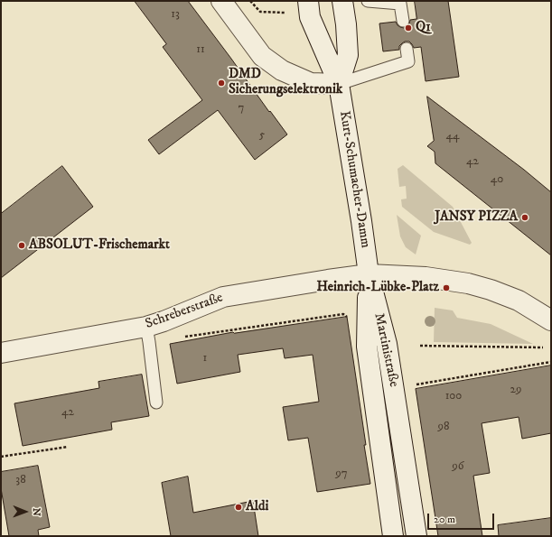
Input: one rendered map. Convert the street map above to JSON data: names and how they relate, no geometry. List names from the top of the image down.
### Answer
{
  "streets": {
    "main road": ["Kurt-Schumacher-Damm", "Schreberstraße", "Martinistraße"]
  },
  "crossings": [
    ["Kurt-Schumacher-Damm", "Schreberstraße"],
    ["Kurt-Schumacher-Damm", "Martinistraße"],
    ["Schreberstraße", "Martinistraße"]
  ],
  "places": [
    "Q1",
    "DMD Sicherungselektronik",
    "JANSY PIZZA",
    "ABSOLUT-Frischemarkt",
    "Heinrich-Lübke-Platz",
    "Aldi"
  ],
  "house_numbers": [
    "13",
    "11",
    "7",
    "5",
    "44",
    "42",
    "40",
    "1",
    "29",
    "100",
    "42",
    "98",
    "96",
    "97",
    "38"
  ],
  "scale_bar": "20 m",
  "north": "right"
}
